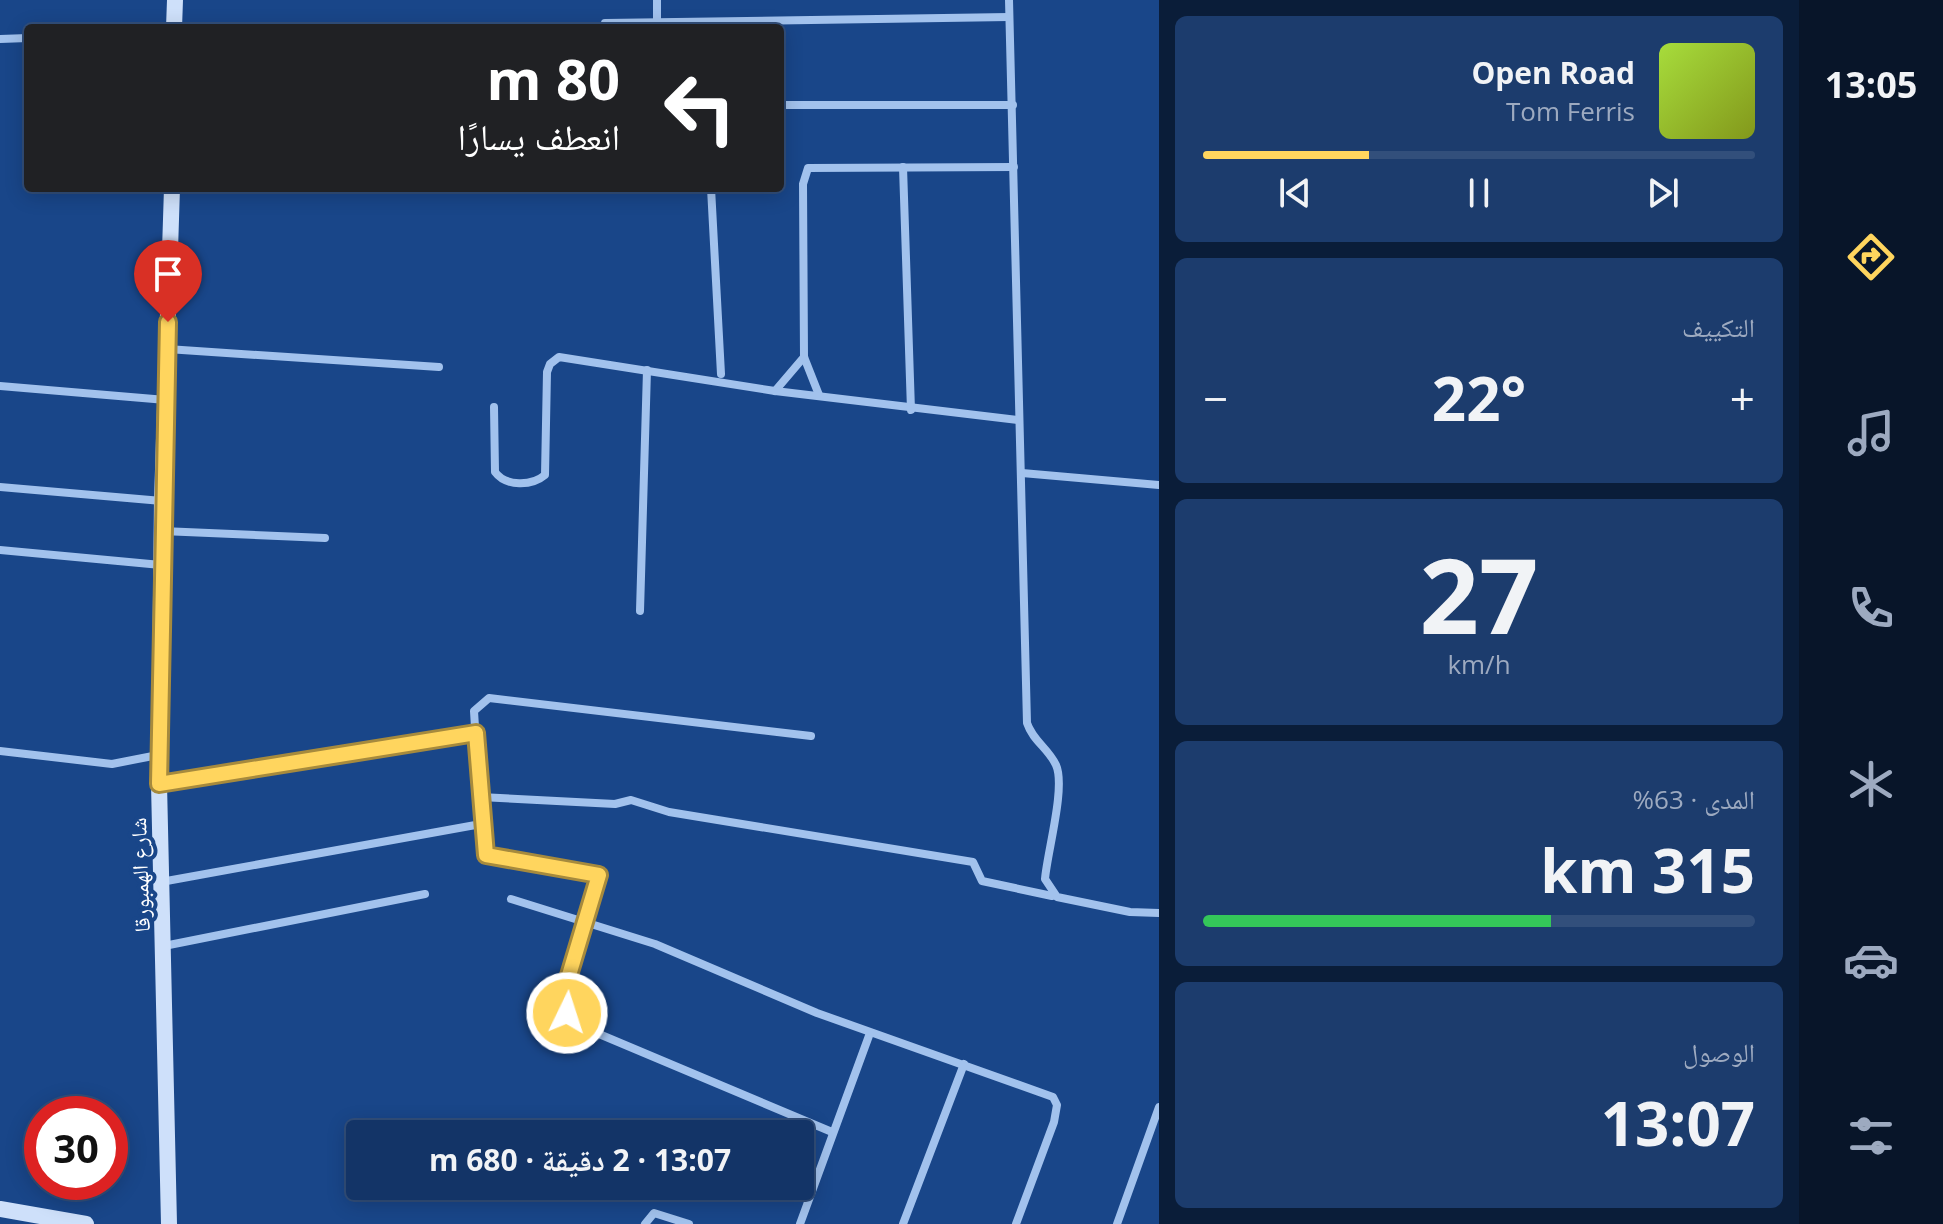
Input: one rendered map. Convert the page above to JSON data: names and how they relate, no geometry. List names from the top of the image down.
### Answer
{
  "streets": {
    "street": ["شارع الهمبورقا"]
  },
  "page": {
    "tabs": "13:05",
    "turn": ["80 m", "انعطف يسارًا"],
    "song": ["Open Road", "Tom Ferris"],
    "tile": [
      "التكييف",
      ["27", "km/h"],
      ["المدى · 63%", "315 km"],
      ["الوصول", "13:07"]
    ],
    "heat": ["−", "22°", "+"],
    "limit": "30",
    "trip": "13:07 · 2 دقيقة · 680 m"
  }
}
